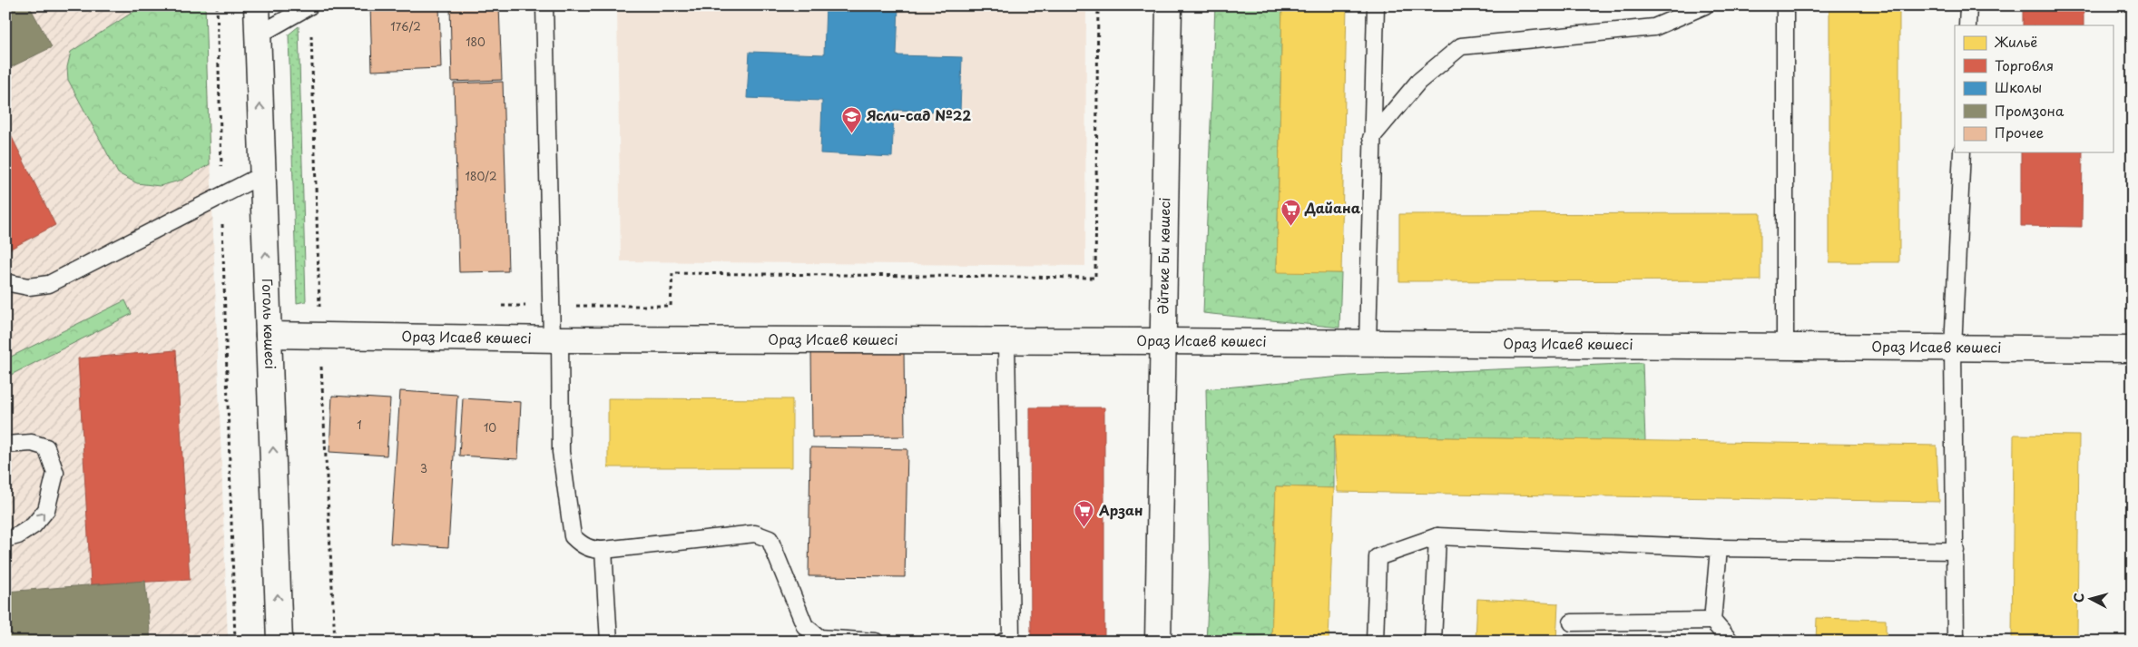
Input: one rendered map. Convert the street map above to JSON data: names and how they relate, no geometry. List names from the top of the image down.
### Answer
{
  "streets": {
    "street": ["Әйтеке Би көшесі", "Гоголь көшесі", "Ораз Исаев көшесі"]
  },
  "crossings": [
    ["Әйтеке Би көшесі", "Ораз Исаев көшесі"],
    ["Гоголь көшесі", "Ораз Исаев көшесі"]
  ],
  "one_way": ["Гоголь көшесі"],
  "places": {
    "school or university": ["Ясли-сад №22"],
    "supermarket": ["Дайана", "Арзан"]
  },
  "house_numbers": [
    "176/2",
    "180",
    "180/2",
    "1",
    "10",
    "3"
  ],
  "legend": [
    "Жильё",
    "Торговля",
    "Школы",
    "Промзона",
    "Прочее"
  ],
  "north": "left"
}
